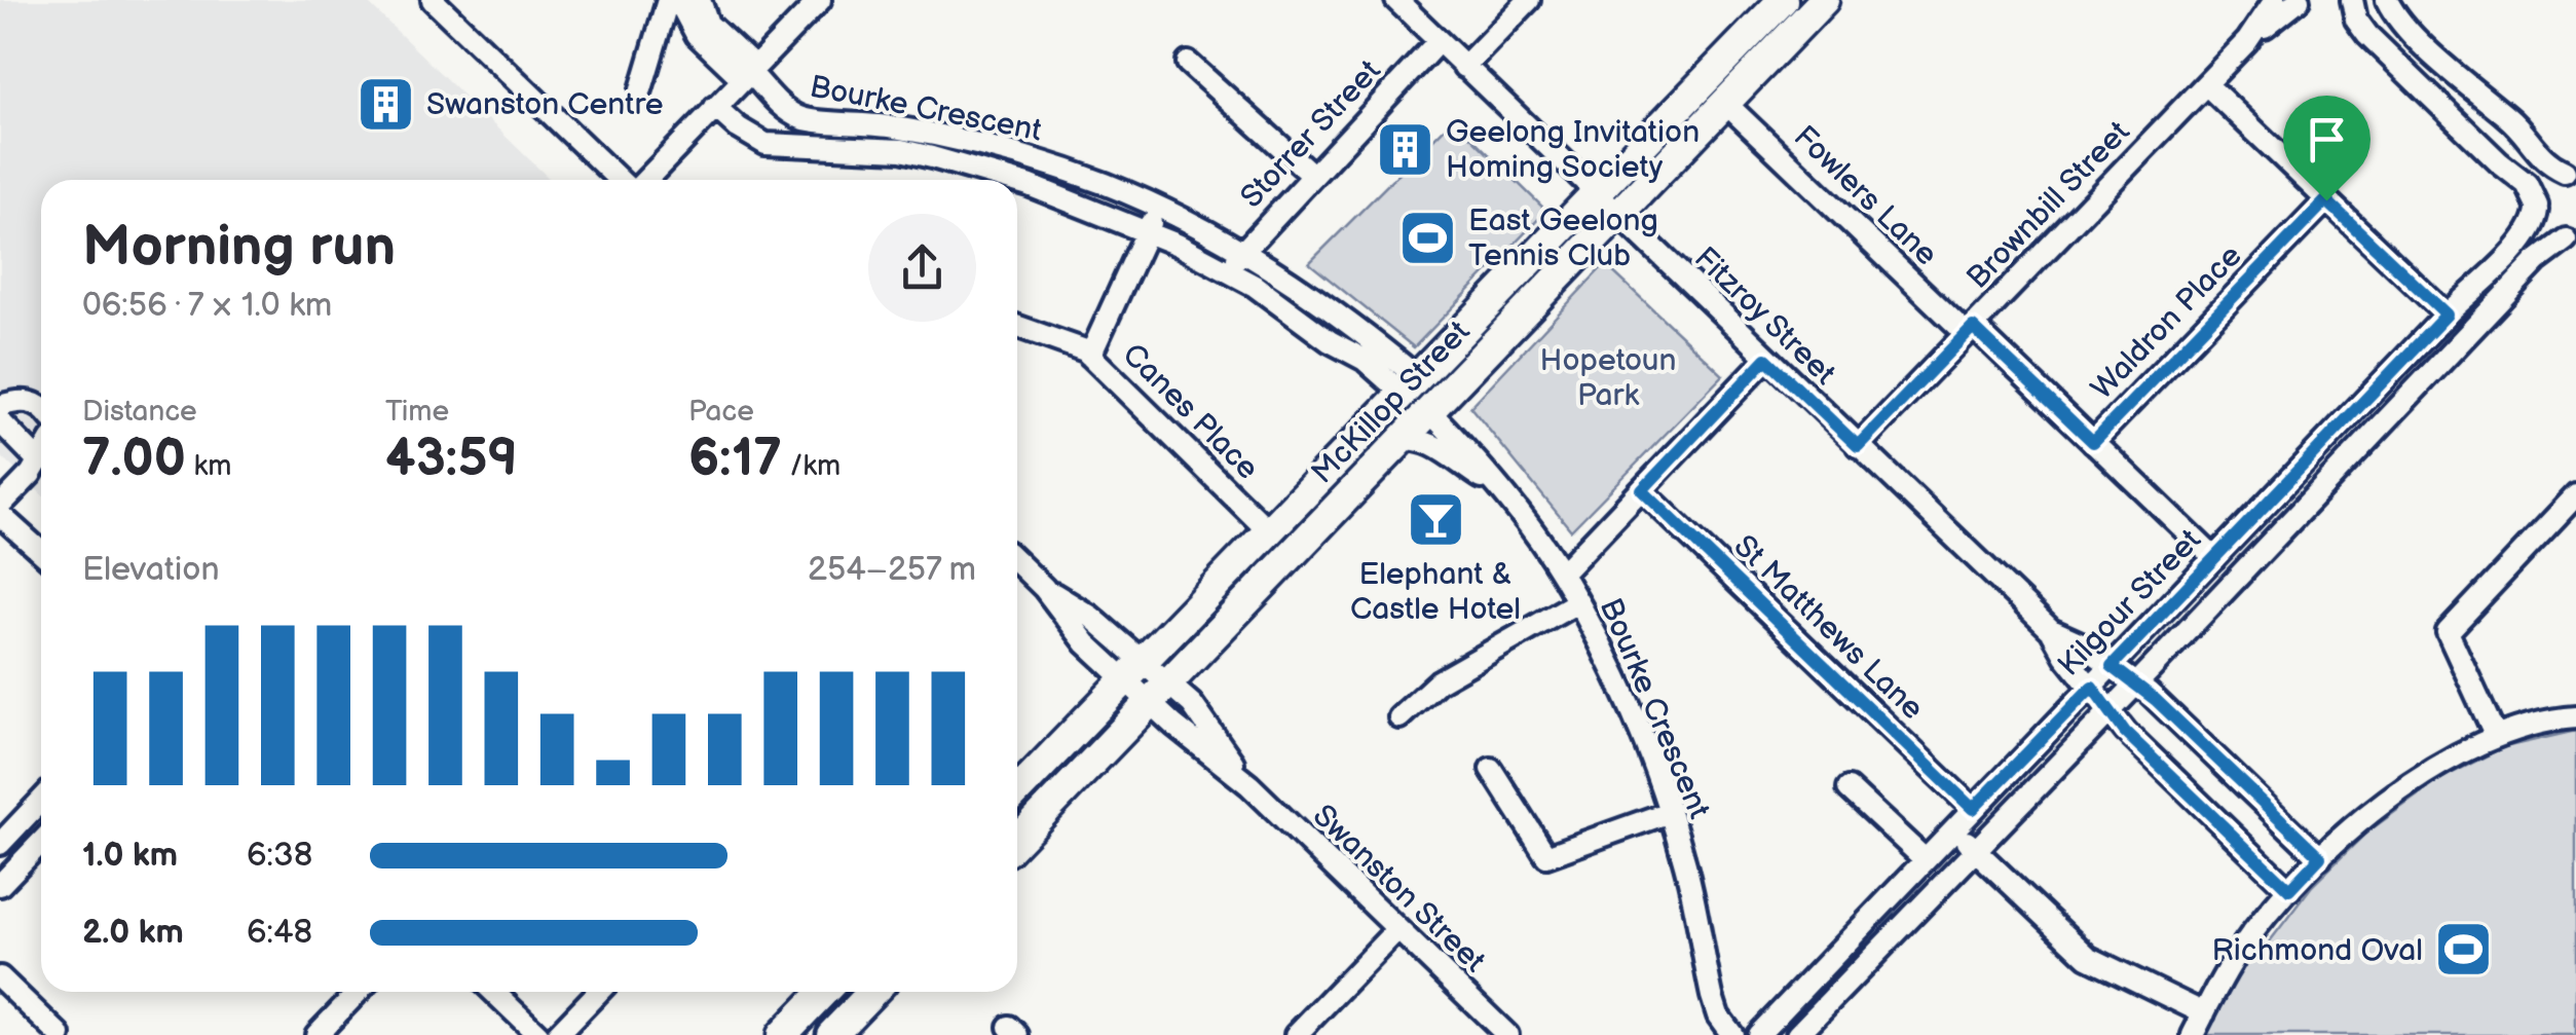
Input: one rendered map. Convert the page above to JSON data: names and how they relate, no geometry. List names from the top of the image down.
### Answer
{
  "streets": {
    "highway": ["McKillop Street"],
    "street": [
      "Bourke Crescent",
      "Storrer Street",
      "Fowlers Lane",
      "Brownbill Street",
      "Fitzroy Street",
      "Waldron Place",
      "Canes Place",
      "Kilgour Street",
      "St Matthews Lane",
      "Swanston Street"
    ]
  },
  "crossings": [
    ["Bourke Crescent", "Storrer Street"],
    ["Bourke Crescent", "McKillop Street"],
    ["Storrer Street", "Fitzroy Street"],
    ["Fowlers Lane", "Brownbill Street"],
    ["Fowlers Lane", "Waldron Place"],
    ["Fowlers Lane", "McKillop Street"],
    ["Fowlers Lane", "Kilgour Street"],
    ["Brownbill Street", "Fitzroy Street"],
    ["Fitzroy Street", "McKillop Street"],
    ["Fitzroy Street", "Kilgour Street"],
    ["McKillop Street", "Canes Place"],
    ["McKillop Street", "Swanston Street"],
    ["Kilgour Street", "St Matthews Lane"]
  ],
  "parks": ["Hopetoun Park"],
  "places": {
    "building": ["Swanston Centre", "Geelong Invitation Homing Society"],
    "sports": ["East Geelong Tennis Club", "Richmond Oval"],
    "bar": ["Elephant & Castle Hotel"]
  },
  "page": {
    "heading": ["Morning run", "06:56 · 7 × 1.0 km"],
    "stats": [
      ["Distance", "7.00 km"],
      ["Time", "43:59"],
      ["Pace", "6:17 /km"]
    ],
    "chart": ["Elevation", "254–257 m"],
    "list": [
      {
        "name": "1.0 km",
        "note": "6:38"
      },
      {
        "name": "2.0 km",
        "note": "6:48"
      }
    ]
  }
}
